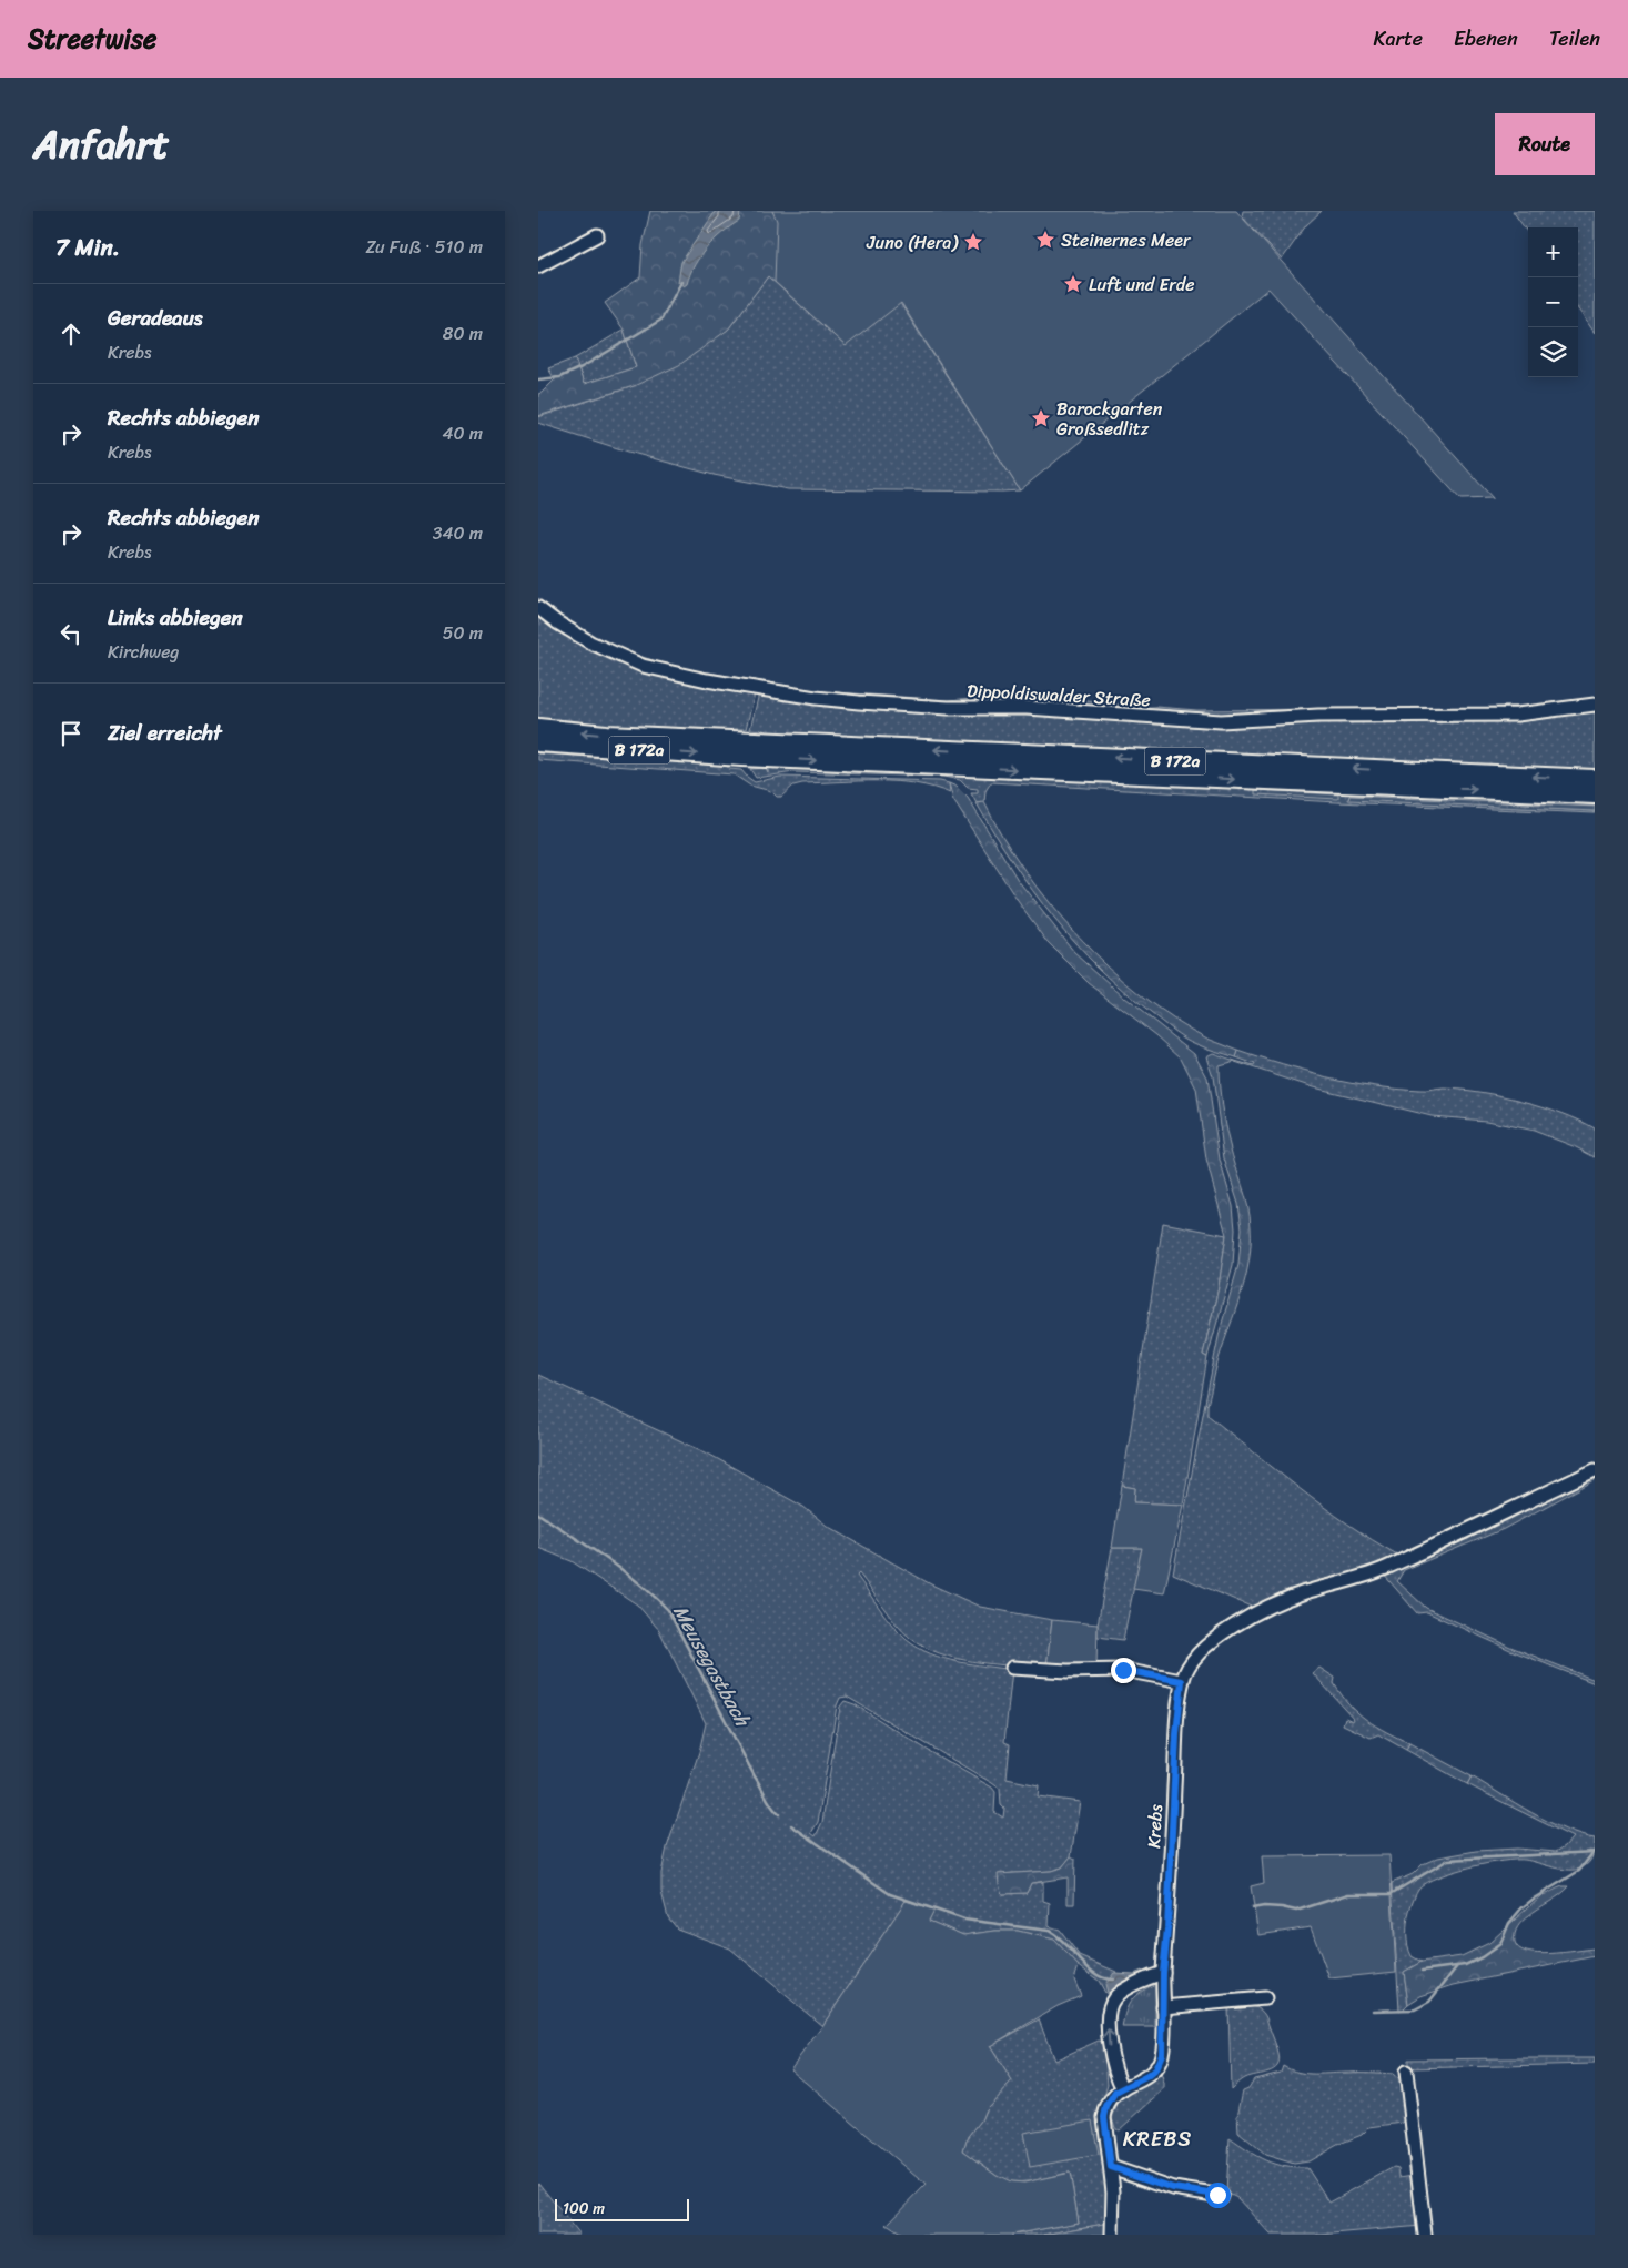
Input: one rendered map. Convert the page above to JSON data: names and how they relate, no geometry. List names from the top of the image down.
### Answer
{
  "streets": {
    "highway": ["B 172a"],
    "street": ["Dippoldiswalder Straße", "Krebs"]
  },
  "districts": ["KREBS"],
  "water": ["Meusegastbach"],
  "places": {
    "place": [
      "Steinernes Meer",
      "Juno (Hera)",
      "Luft und Erde",
      "Barockgarten Großsedlitz"
    ]
  },
  "scale_bar": "100 m",
  "page": {
    "header": "Streetwise",
    "nav": ["Karte", "Ebenen", "Teilen"],
    "title": "Anfahrt",
    "buttons": "Route",
    "heading": ["7 Min.", "Zu Fuß · 510 m"],
    "map_buttons": ["+", "−"],
    "list": [
      ["Geradeaus", "Krebs", "80 m"],
      ["Rechts abbiegen", "Krebs", "40 m"],
      ["Rechts abbiegen", "Krebs", "340 m"],
      ["Links abbiegen", "Kirchweg", "50 m"],
      "Ziel erreicht"
    ],
    "scale": "100 m"
  }
}
